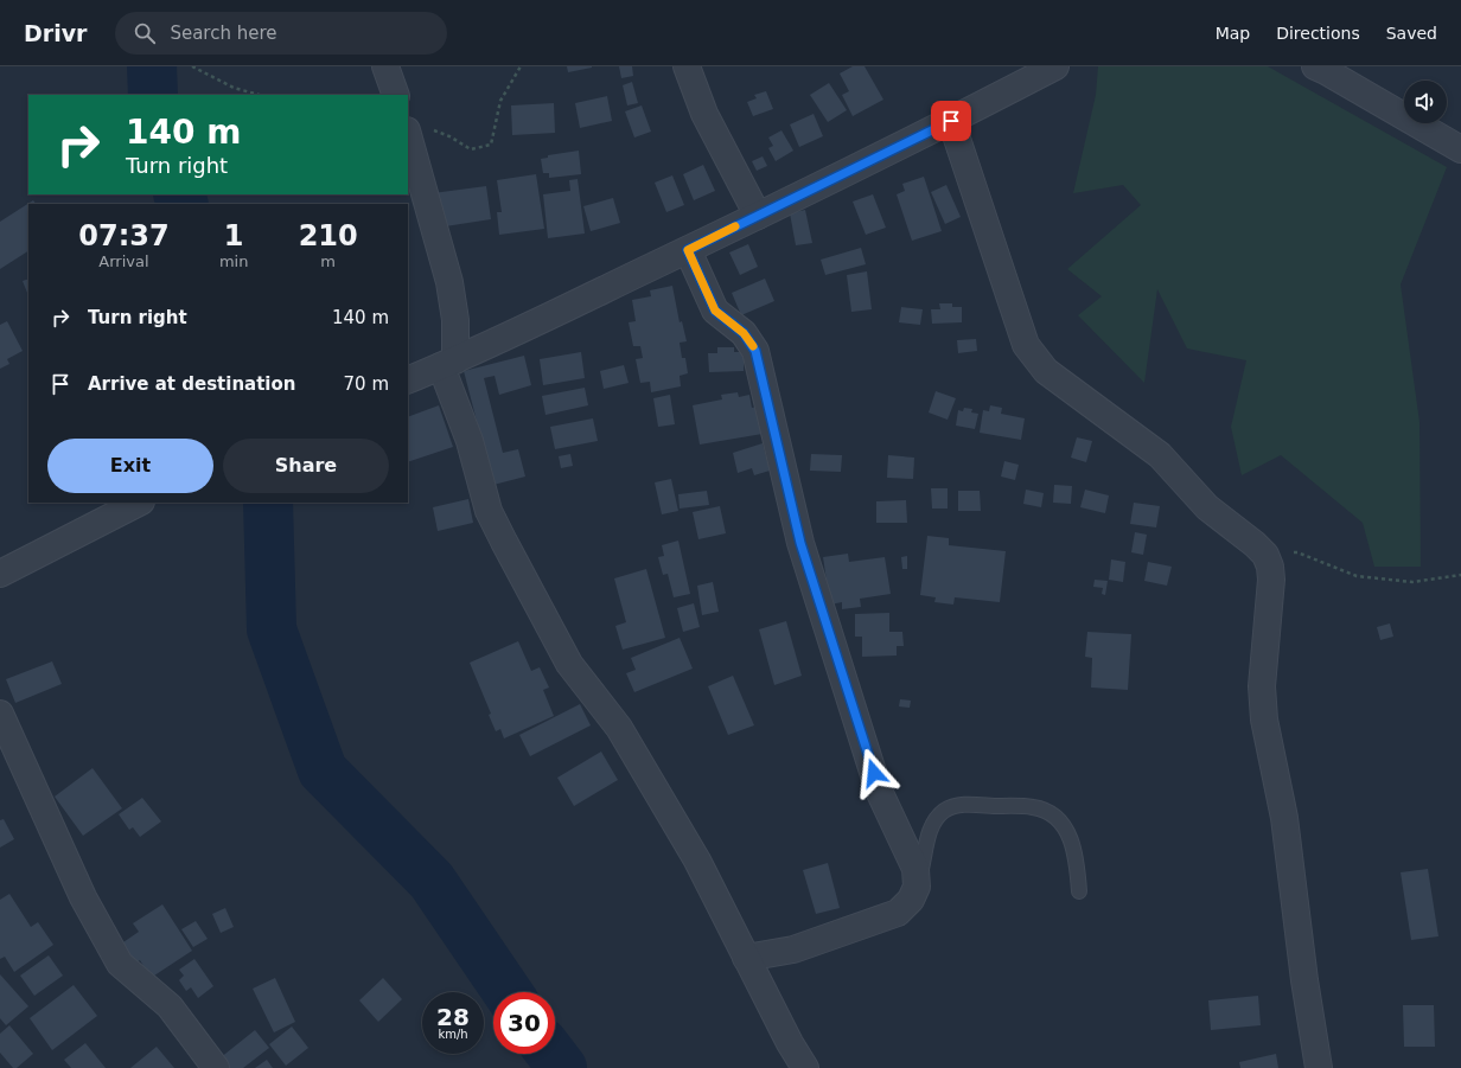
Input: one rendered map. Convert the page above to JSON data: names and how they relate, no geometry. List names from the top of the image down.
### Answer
{
  "page": {
    "header": "Drivr",
    "search": "Search here",
    "nav": ["Map", "Directions", "Saved"],
    "turn": ["140 m", "Turn right"],
    "eta": [
      "07:37",
      "Arrival",
      "1",
      "min",
      "210",
      "m"
    ],
    "list": [
      {
        "name": "Turn right",
        "value": "140 m"
      },
      {
        "name": "Arrive at destination",
        "value": "70 m"
      }
    ],
    "buttons": ["Exit", "Share"],
    "speed": "28 km/h",
    "limit": "30"
  }
}
